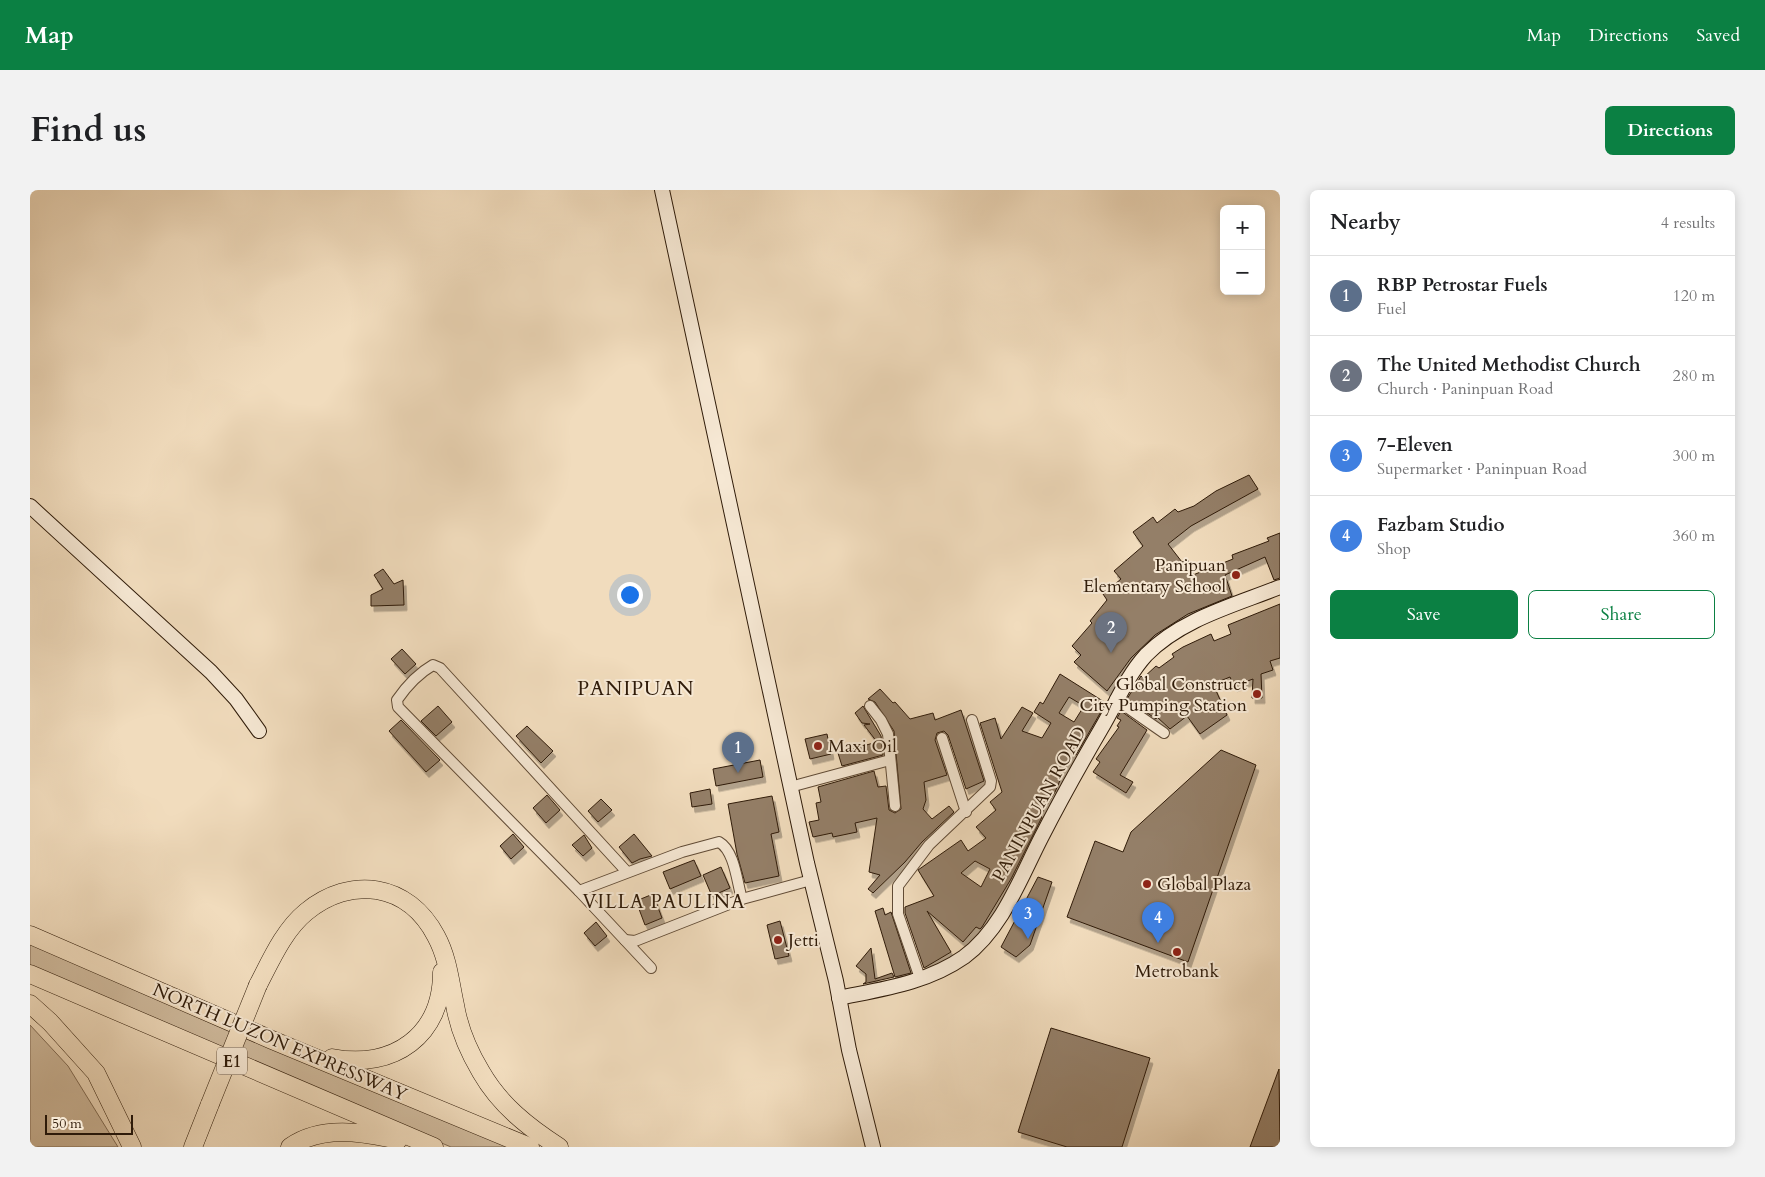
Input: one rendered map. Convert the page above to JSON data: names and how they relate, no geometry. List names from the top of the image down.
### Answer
{
  "streets": {
    "highway": ["NORTH LUZON EXPRESSWAY", "E1"],
    "main road": ["PANINPUAN ROAD"]
  },
  "districts": ["PANIPUAN", "VILLA PAULINA"],
  "places": [
    "Panipuan Elementary School",
    "Global Construct City Pumping Station",
    "Maxi Oil",
    "Global Plaza",
    "Jetti",
    "Metrobank"
  ],
  "scale_bar": "50 m",
  "page": {
    "header": "Map",
    "nav": ["Map", "Directions", "Saved"],
    "title": "Find us",
    "buttons": [
      "Directions",
      ["Save", "Share"]
    ],
    "heading": ["Nearby", "4 results"],
    "map_buttons": ["+", "−"],
    "list": [
      {
        "mark": "1",
        "name": "RBP Petrostar Fuels",
        "note": "Fuel",
        "value": "120 m"
      },
      {
        "mark": "2",
        "name": "The United Methodist Church",
        "note": "Church · Paninpuan Road",
        "value": "280 m"
      },
      {
        "mark": "3",
        "name": "7-Eleven",
        "note": "Supermarket · Paninpuan Road",
        "value": "300 m"
      },
      {
        "mark": "4",
        "name": "Fazbam Studio",
        "note": "Shop",
        "value": "360 m"
      }
    ],
    "pins": [
      "2",
      "1",
      "3",
      "4"
    ],
    "scale": "50 m"
  }
}
